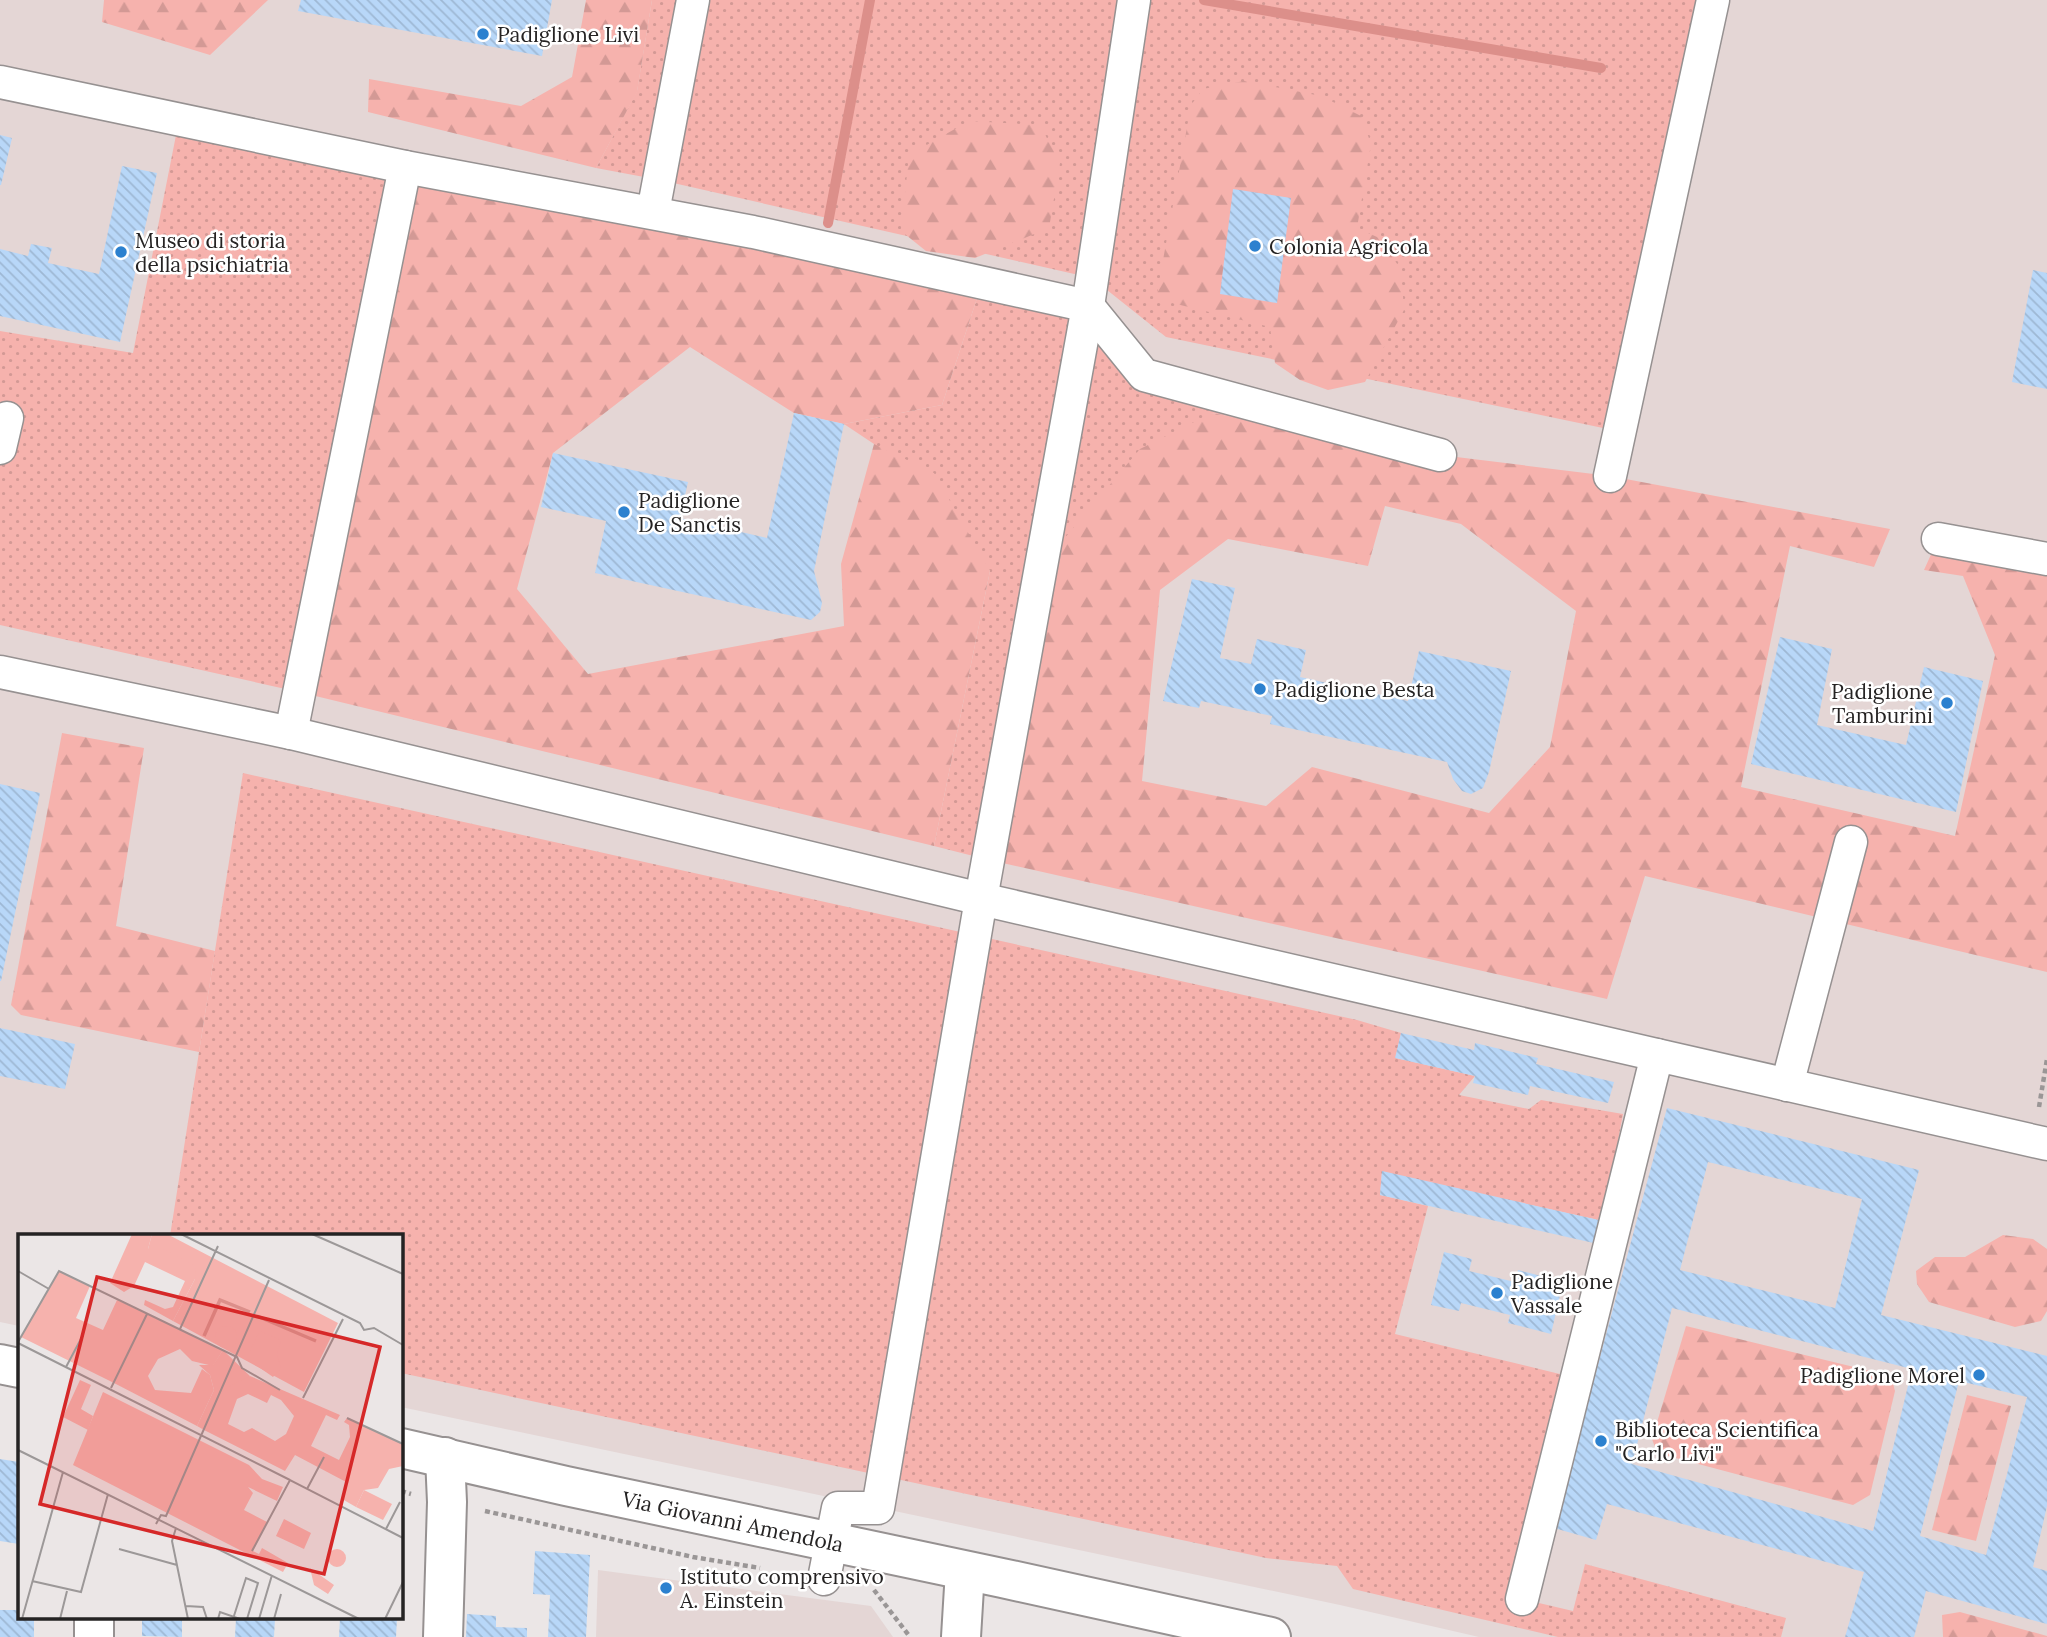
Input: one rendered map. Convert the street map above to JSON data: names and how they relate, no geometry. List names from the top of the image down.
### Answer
{
  "streets": {
    "main road": ["Via Giovanni Amendola"]
  },
  "places": [
    "Padiglione Livi",
    "Colonia Agricola",
    "Museo di storia della psichiatria",
    "Padiglione De Sanctis",
    "Padiglione Besta",
    "Padiglione Tamburini",
    "Padiglione Vassale",
    "Padiglione Morel",
    "Biblioteca Scientifica \"Carlo Livi\"",
    "Istituto comprensivo A. Einstein"
  ]
}
